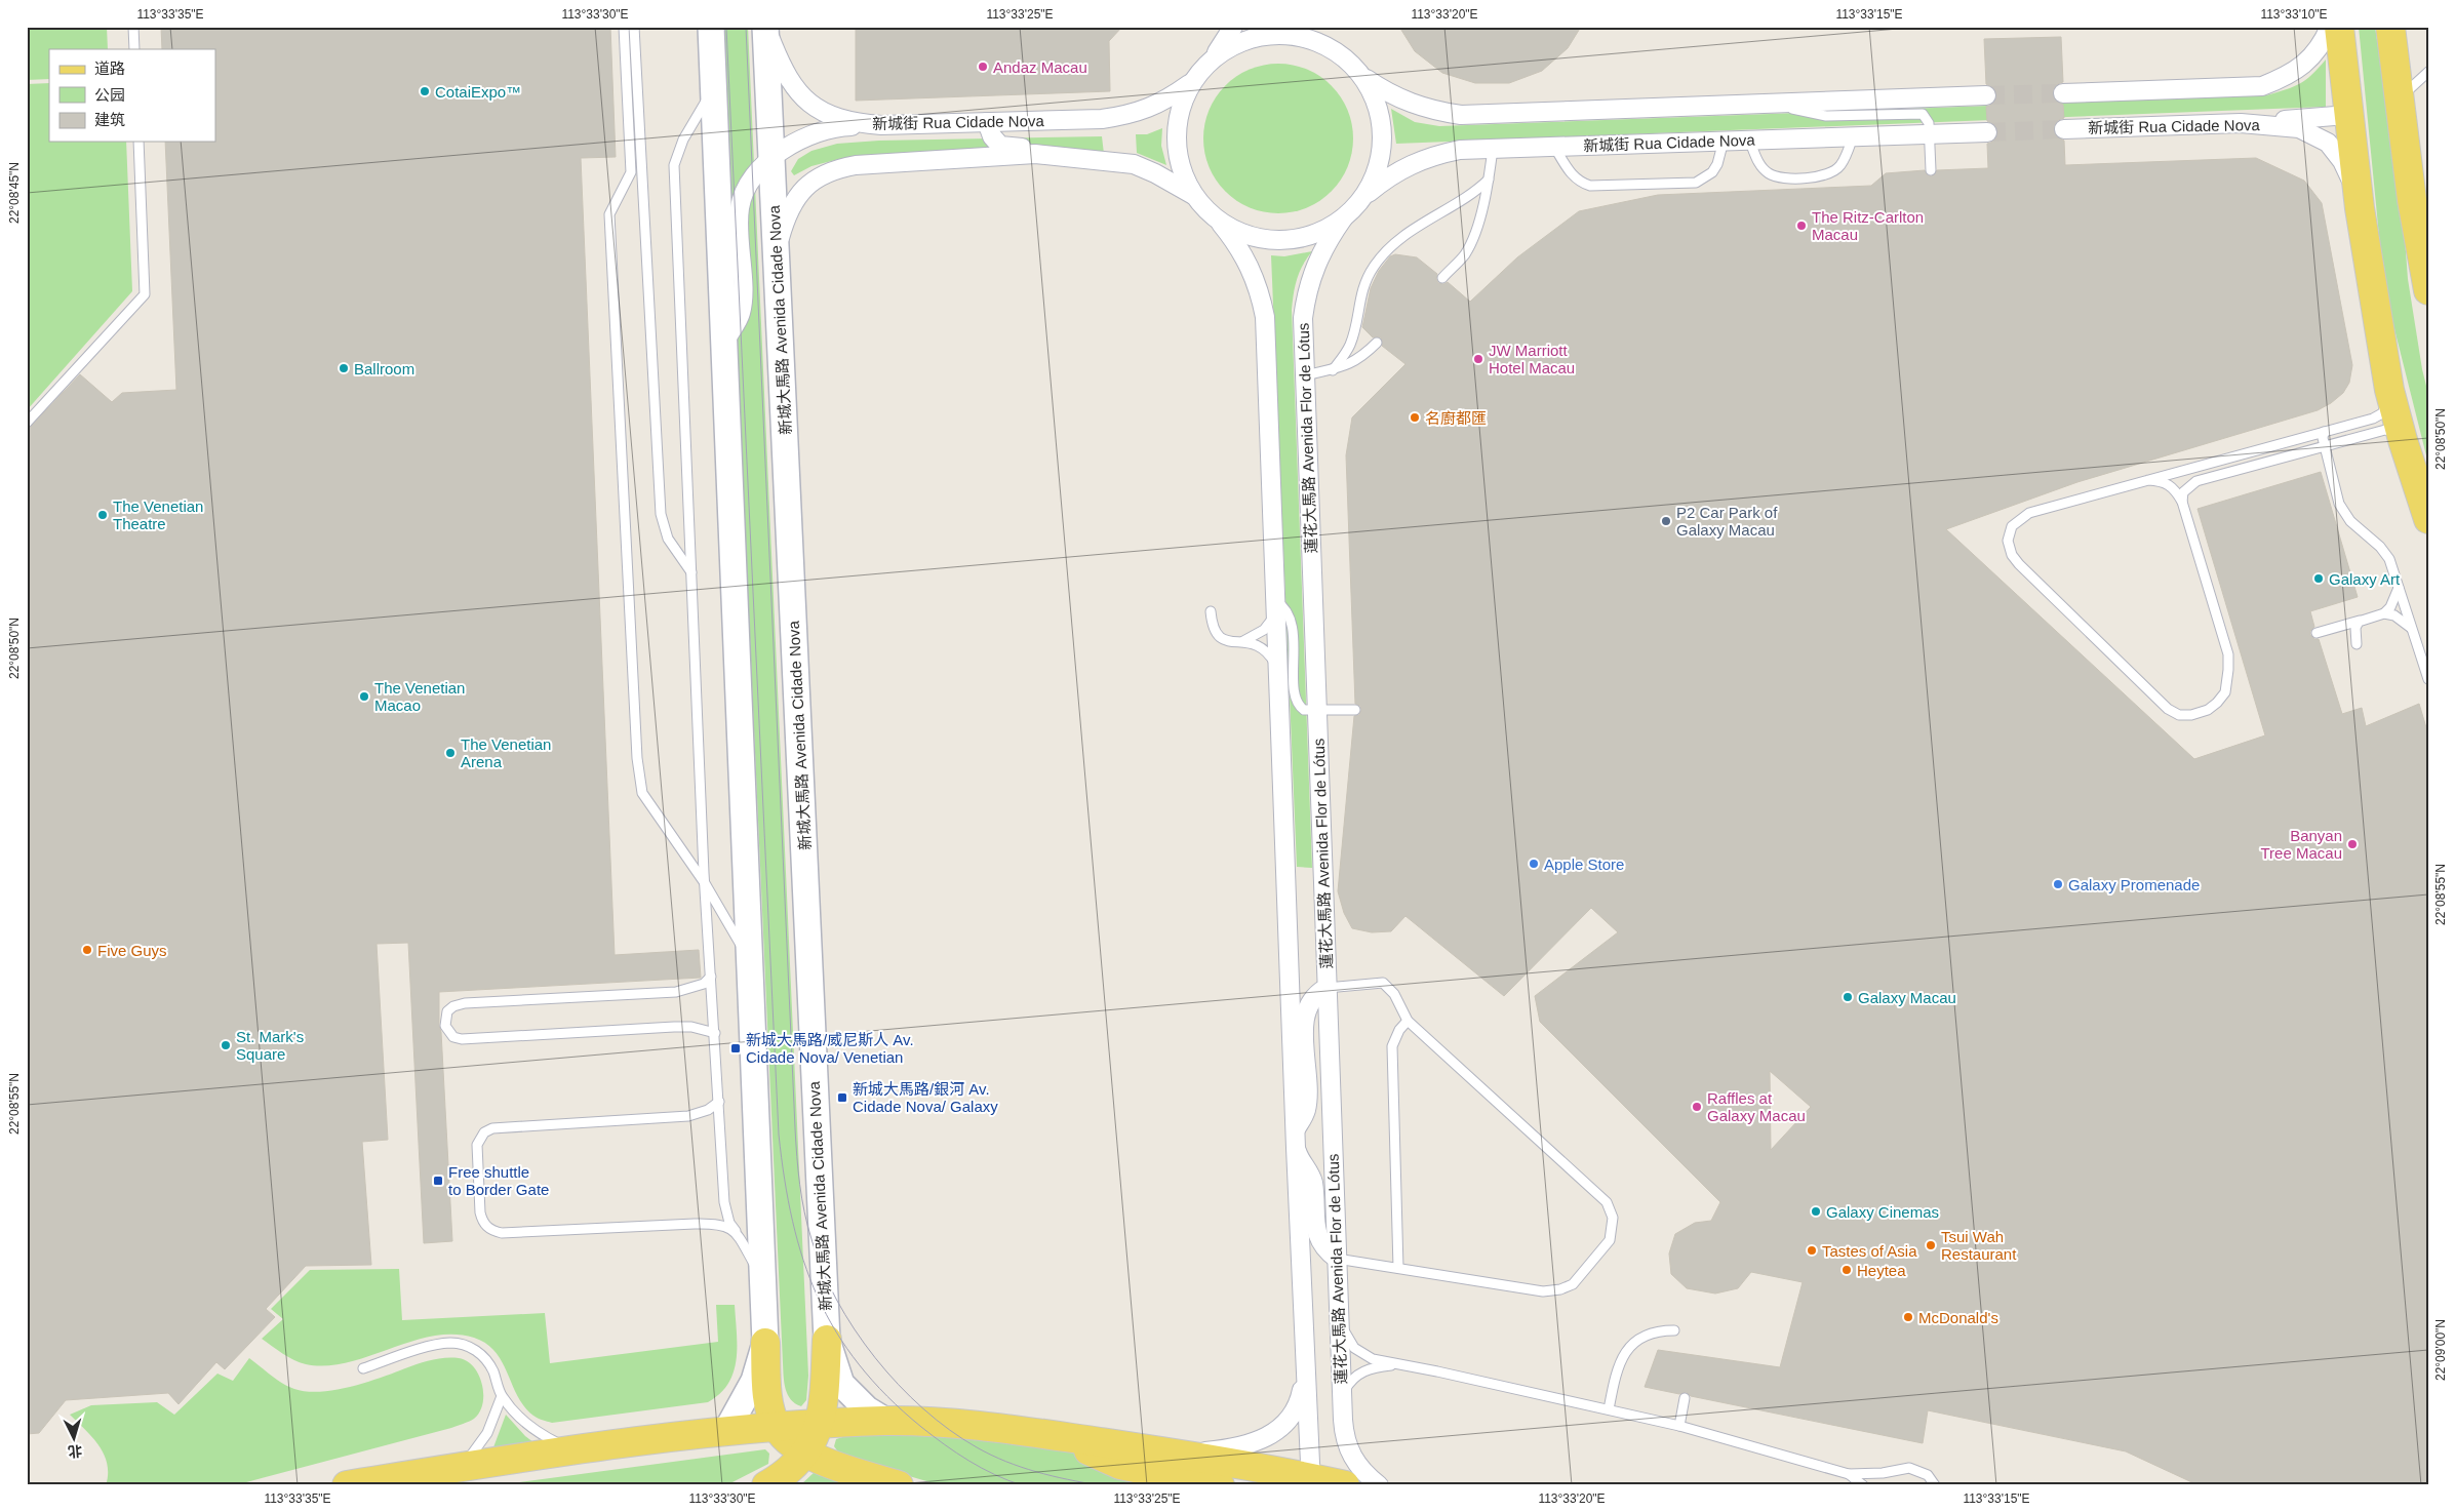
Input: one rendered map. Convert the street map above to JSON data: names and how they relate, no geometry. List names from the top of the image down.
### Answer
{
  "streets": {
    "main road": ["新城大馬路 Avenida Cidade Nova"],
    "street": ["新城街 Rua Cidade Nova", "蓮花大馬路 Avenida Flor de Lótus"]
  },
  "crossings": [
    ["新城街 Rua Cidade Nova", "新城大馬路 Avenida Cidade Nova"]
  ],
  "places": {
    "other": [
      "Andaz Macau",
      "CotaiExpo™",
      "The Ritz-Carlton Macau",
      "JW Marriott Hotel Macau",
      "Ballroom",
      "名廚都匯",
      "The Venetian Theatre",
      "P2 Car Park of Galaxy Macau",
      "Galaxy Art",
      "The Venetian Macao",
      "The Venetian Arena",
      "Banyan Tree Macau",
      "Apple Store",
      "Galaxy Promenade",
      "Five Guys",
      "Galaxy Macau",
      "St. Mark's Square",
      "Raffles at Galaxy Macau",
      "Galaxy Cinemas",
      "Tsui Wah Restaurant",
      "Tastes of Asia",
      "Heytea",
      "McDonald's"
    ],
    "transit": ["新城大馬路/威尼斯人 Av. Cidade Nova/ Venetian", "新城大馬路/銀河 Av. Cidade Nova/ Galaxy", "Free shuttle to Border Gate"]
  },
  "legend": ["道路", "公园", "建筑"],
  "north": "bottom",
  "coordinates": [
    "113°33'35\"E",
    "113°33'30\"E",
    "113°33'25\"E",
    "113°33'20\"E",
    "113°33'15\"E",
    "113°33'10\"E",
    "22°08'45\"N",
    "22°08'50\"N",
    "22°08'55\"N",
    "22°09'00\"N"
  ]
}
